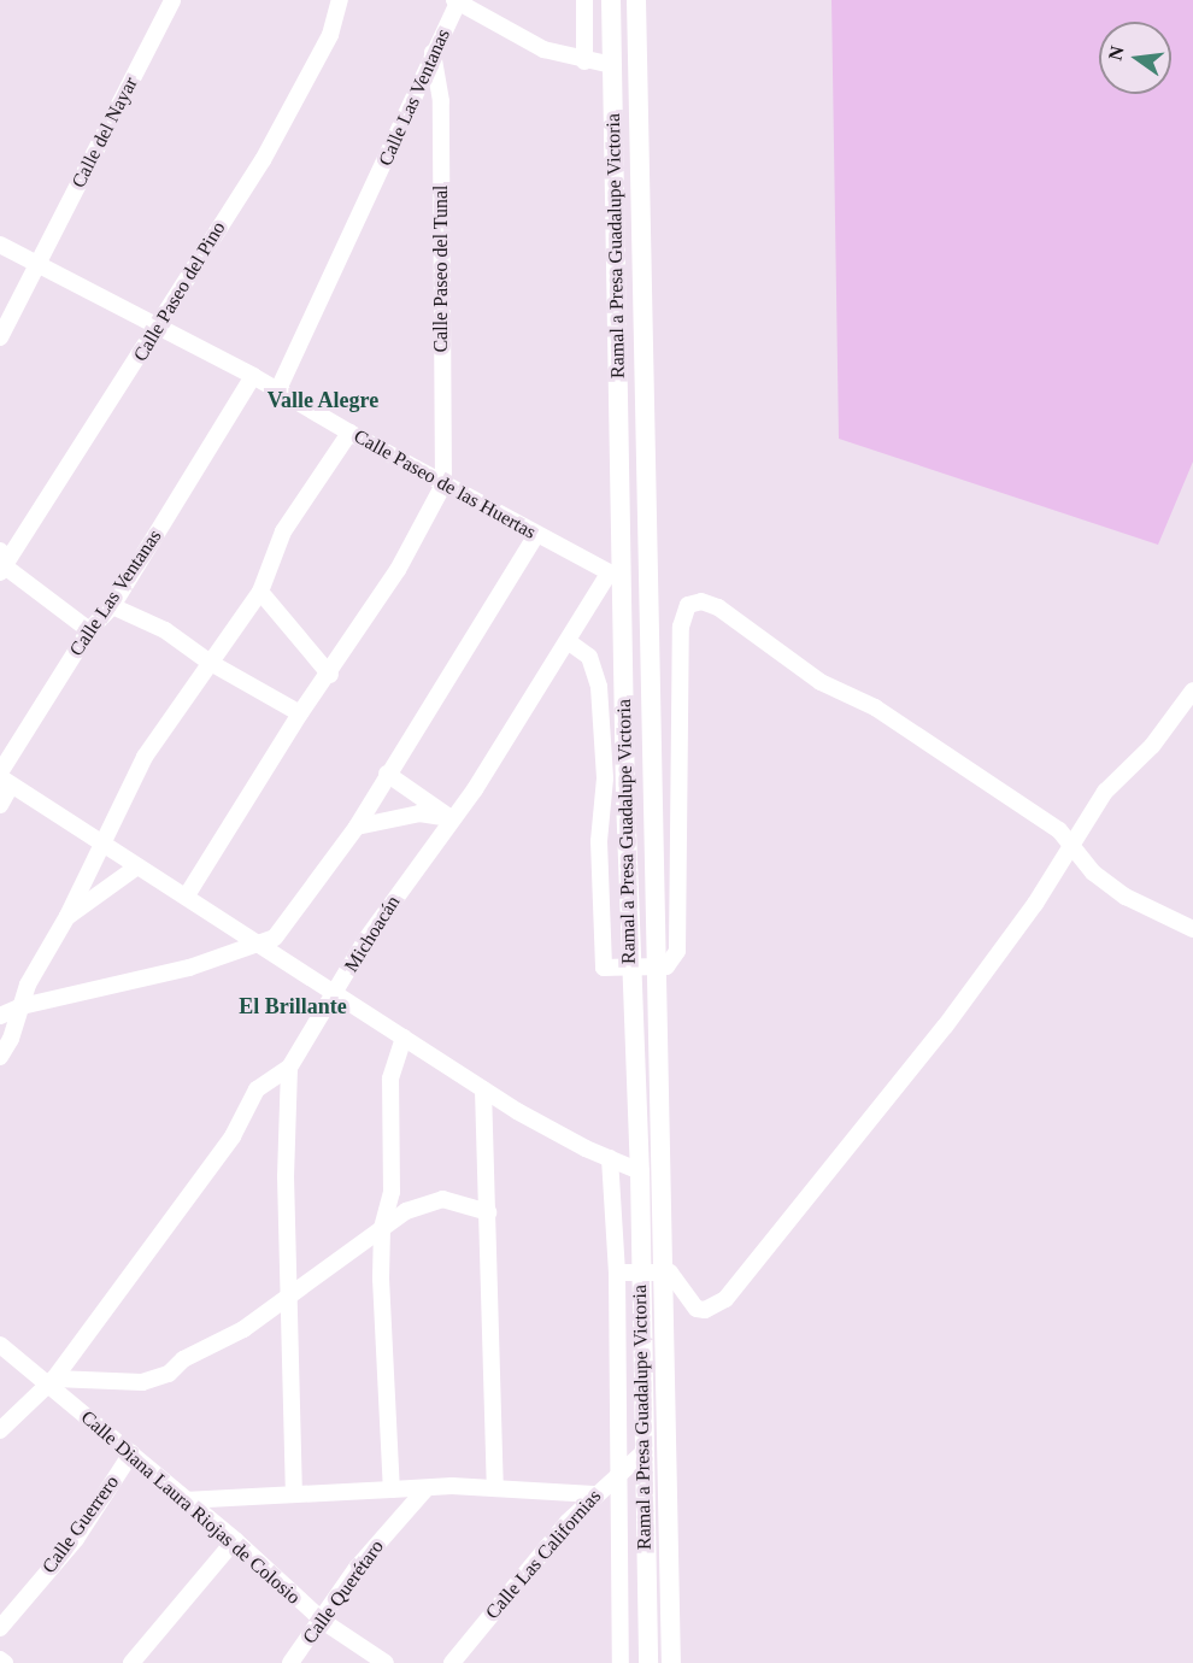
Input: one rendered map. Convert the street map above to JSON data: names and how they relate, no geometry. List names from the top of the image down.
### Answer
{
  "streets": {
    "main road": ["Ramal a Presa Guadalupe Victoria"],
    "street": [
      "Calle Las Ventanas",
      "Calle del Nayar",
      "Calle Paseo del Tunal",
      "Calle Paseo del Pino",
      "Calle Paseo de las Huertas",
      "Michoacán",
      "Calle Diana Laura Riojas de Colosio",
      "Calle Guerrero",
      "Calle Las Californias",
      "Calle Querétaro"
    ]
  },
  "crossings": [
    ["Calle Las Ventanas", "Calle Paseo del Tunal"],
    ["Calle Las Ventanas", "Calle Paseo de las Huertas"],
    ["Calle del Nayar", "Calle Paseo de las Huertas"],
    ["Ramal a Presa Guadalupe Victoria", "Calle Paseo de las Huertas"],
    ["Ramal a Presa Guadalupe Victoria", "Michoacán"],
    ["Ramal a Presa Guadalupe Victoria", "Calle Las Californias"],
    ["Calle Paseo del Tunal", "Calle Paseo de las Huertas"],
    ["Calle Paseo del Pino", "Calle Paseo de las Huertas"],
    ["Calle Paseo de las Huertas", "Michoacán"],
    ["Michoacán", "Calle Diana Laura Riojas de Colosio"],
    ["Calle Diana Laura Riojas de Colosio", "Calle Guerrero"],
    ["Calle Diana Laura Riojas de Colosio", "Calle Querétaro"]
  ],
  "districts": ["Valle Alegre", "El Brillante"],
  "north": "left"
}
